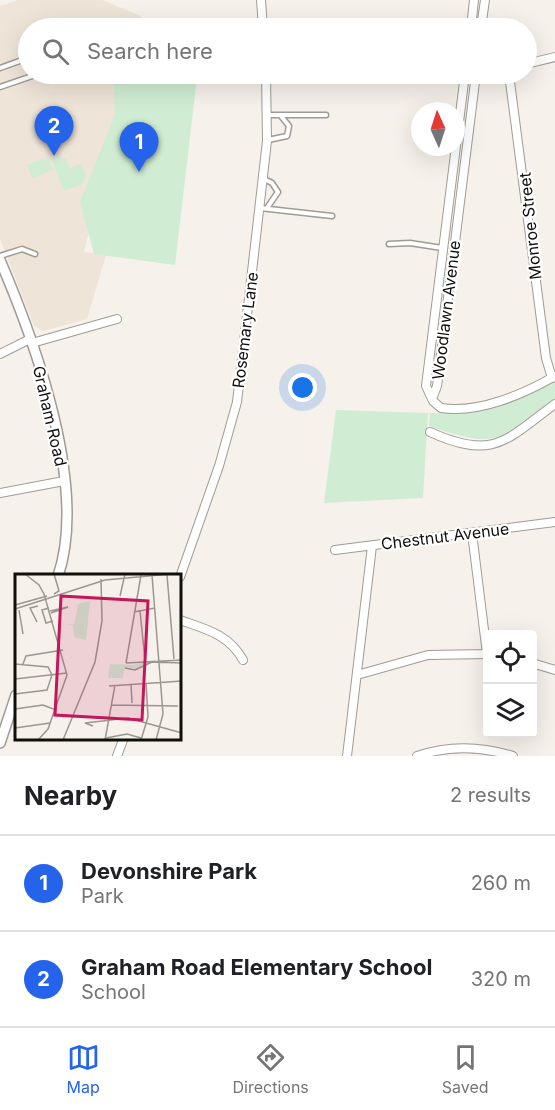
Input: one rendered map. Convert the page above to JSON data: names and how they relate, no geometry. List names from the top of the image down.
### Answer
{
  "streets": {
    "street": [
      "Monroe Street",
      "Woodlawn Avenue",
      "Rosemary Lane",
      "Graham Road",
      "Chestnut Avenue"
    ]
  },
  "north": "top",
  "page": {
    "search": "Search here",
    "pins": ["2", "1"],
    "heading": ["Nearby", "2 results"],
    "list": [
      {
        "mark": "1",
        "name": "Devonshire Park",
        "note": "Park",
        "value": "260 m"
      },
      {
        "mark": "2",
        "name": "Graham Road Elementary School",
        "note": "School",
        "value": "320 m"
      }
    ],
    "nav": ["Map", "Directions", "Saved"]
  }
}
